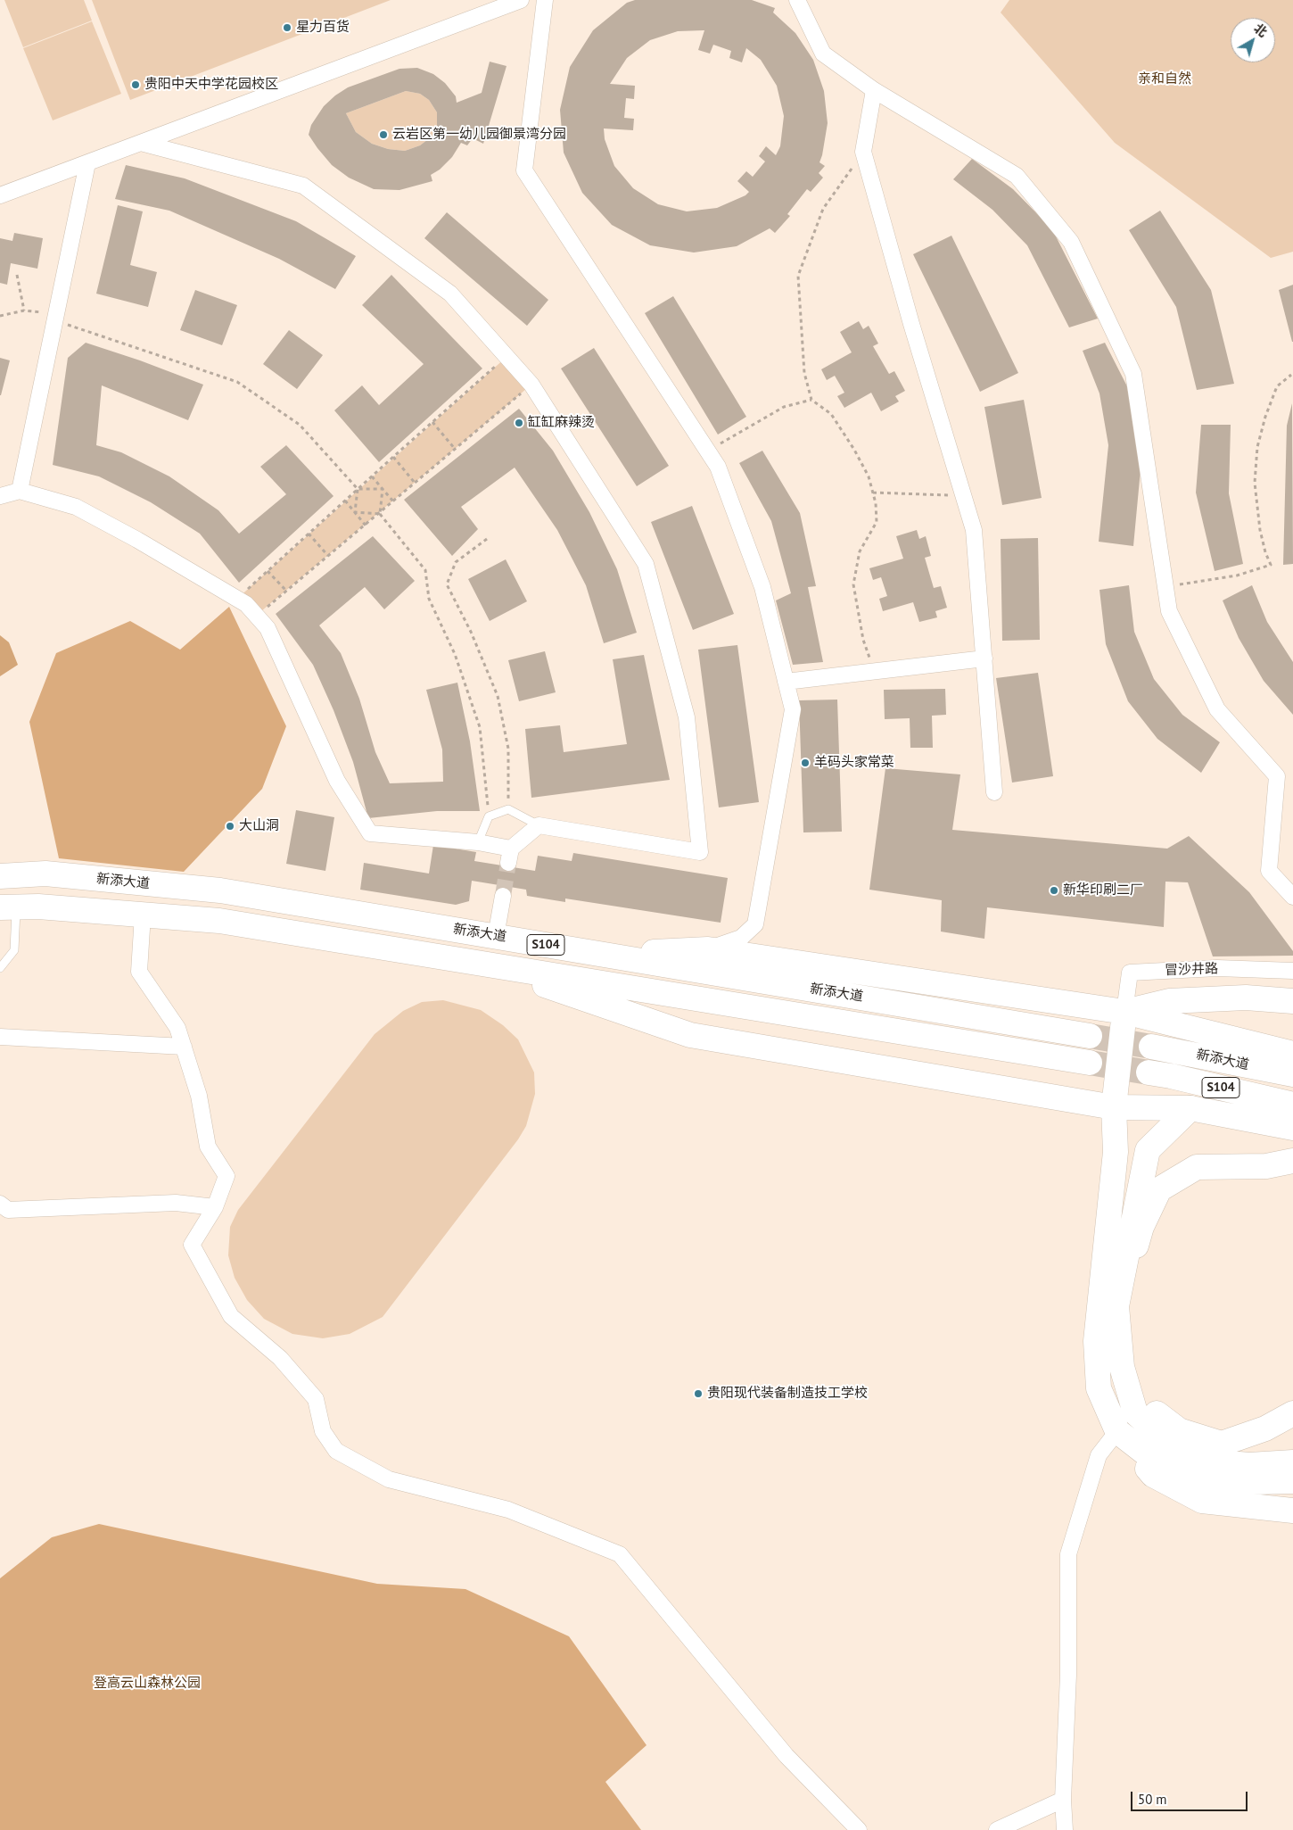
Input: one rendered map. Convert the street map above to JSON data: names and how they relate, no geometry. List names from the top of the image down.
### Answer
{
  "streets": {
    "main road": ["新添大道", "S104"],
    "street": ["冒沙井路"]
  },
  "parks": ["亲和自然", "登高云山森林公园"],
  "places": [
    "星力百货",
    "贵阳中天中学花园校区",
    "云岩区第一幼儿园御景湾分园",
    "缸缸麻辣烫",
    "羊码头家常菜",
    "大山洞",
    "新华印刷二厂",
    "贵阳现代装备制造技工学校"
  ],
  "scale_bar": "50 m",
  "north": "top right"
}
